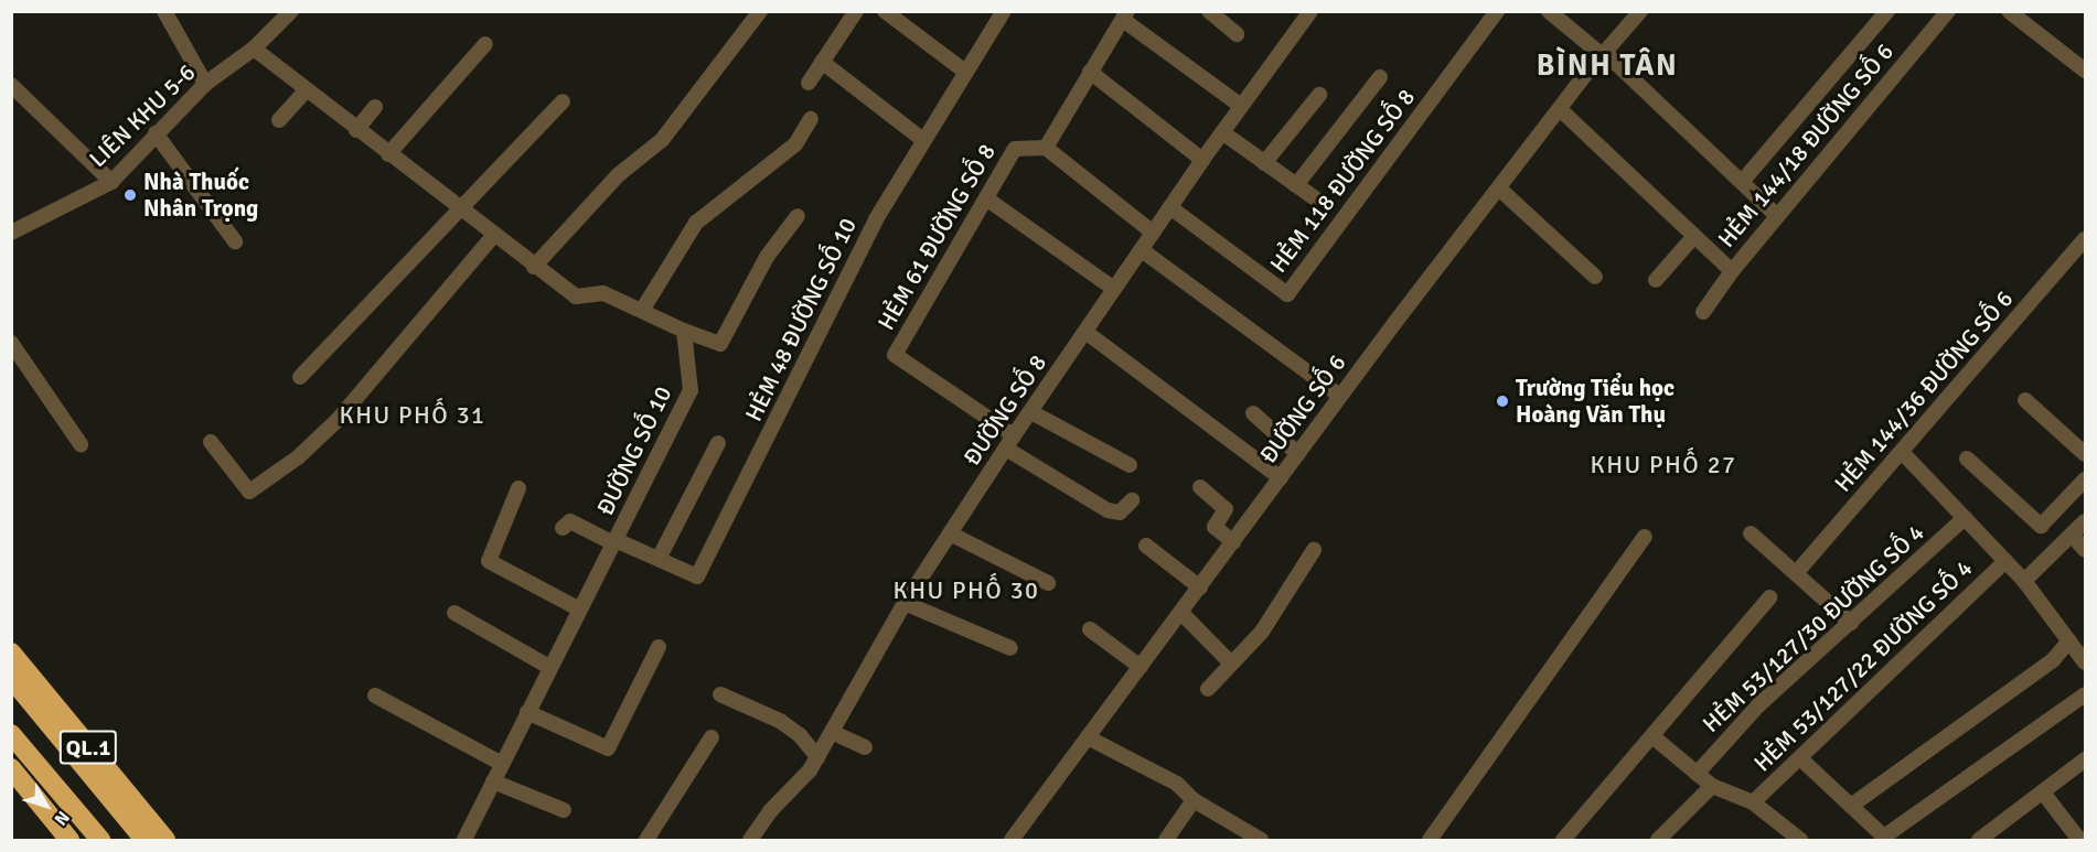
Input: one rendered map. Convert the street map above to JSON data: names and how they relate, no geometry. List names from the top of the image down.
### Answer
{
  "streets": {
    "highway": ["QL.1"],
    "street": [
      "LIÊN KHU 5-6",
      "HẺM 144/18 ĐƯỜNG SỐ 6",
      "HẺM 118 ĐƯỜNG SỐ 8",
      "HẺM 61 ĐƯỜNG SỐ 8",
      "HẺM 48 ĐƯỜNG SỐ 10",
      "HẺM 144/36 ĐƯỜNG SỐ 6",
      "ĐƯỜNG SỐ 6",
      "ĐƯỜNG SỐ 8",
      "ĐƯỜNG SỐ 10",
      "HẺM 53/127/30 ĐƯỜNG SỐ 4",
      "HẺM 53/127/22 ĐƯỜNG SỐ 4"
    ]
  },
  "crossings": [
    ["HẺM 118 ĐƯỜNG SỐ 8", "ĐƯỜNG SỐ 8"],
    ["HẺM 61 ĐƯỜNG SỐ 8", "ĐƯỜNG SỐ 8"],
    ["HẺM 48 ĐƯỜNG SỐ 10", "ĐƯỜNG SỐ 10"]
  ],
  "districts": [
    "BÌNH TÂN",
    "KHU PHỐ 31",
    "KHU PHỐ 27",
    "KHU PHỐ 30"
  ],
  "places": ["Nhà Thuốc Nhân Trọng", "Trường Tiểu học Hoàng Văn Thụ"],
  "north": "bottom right"
}
